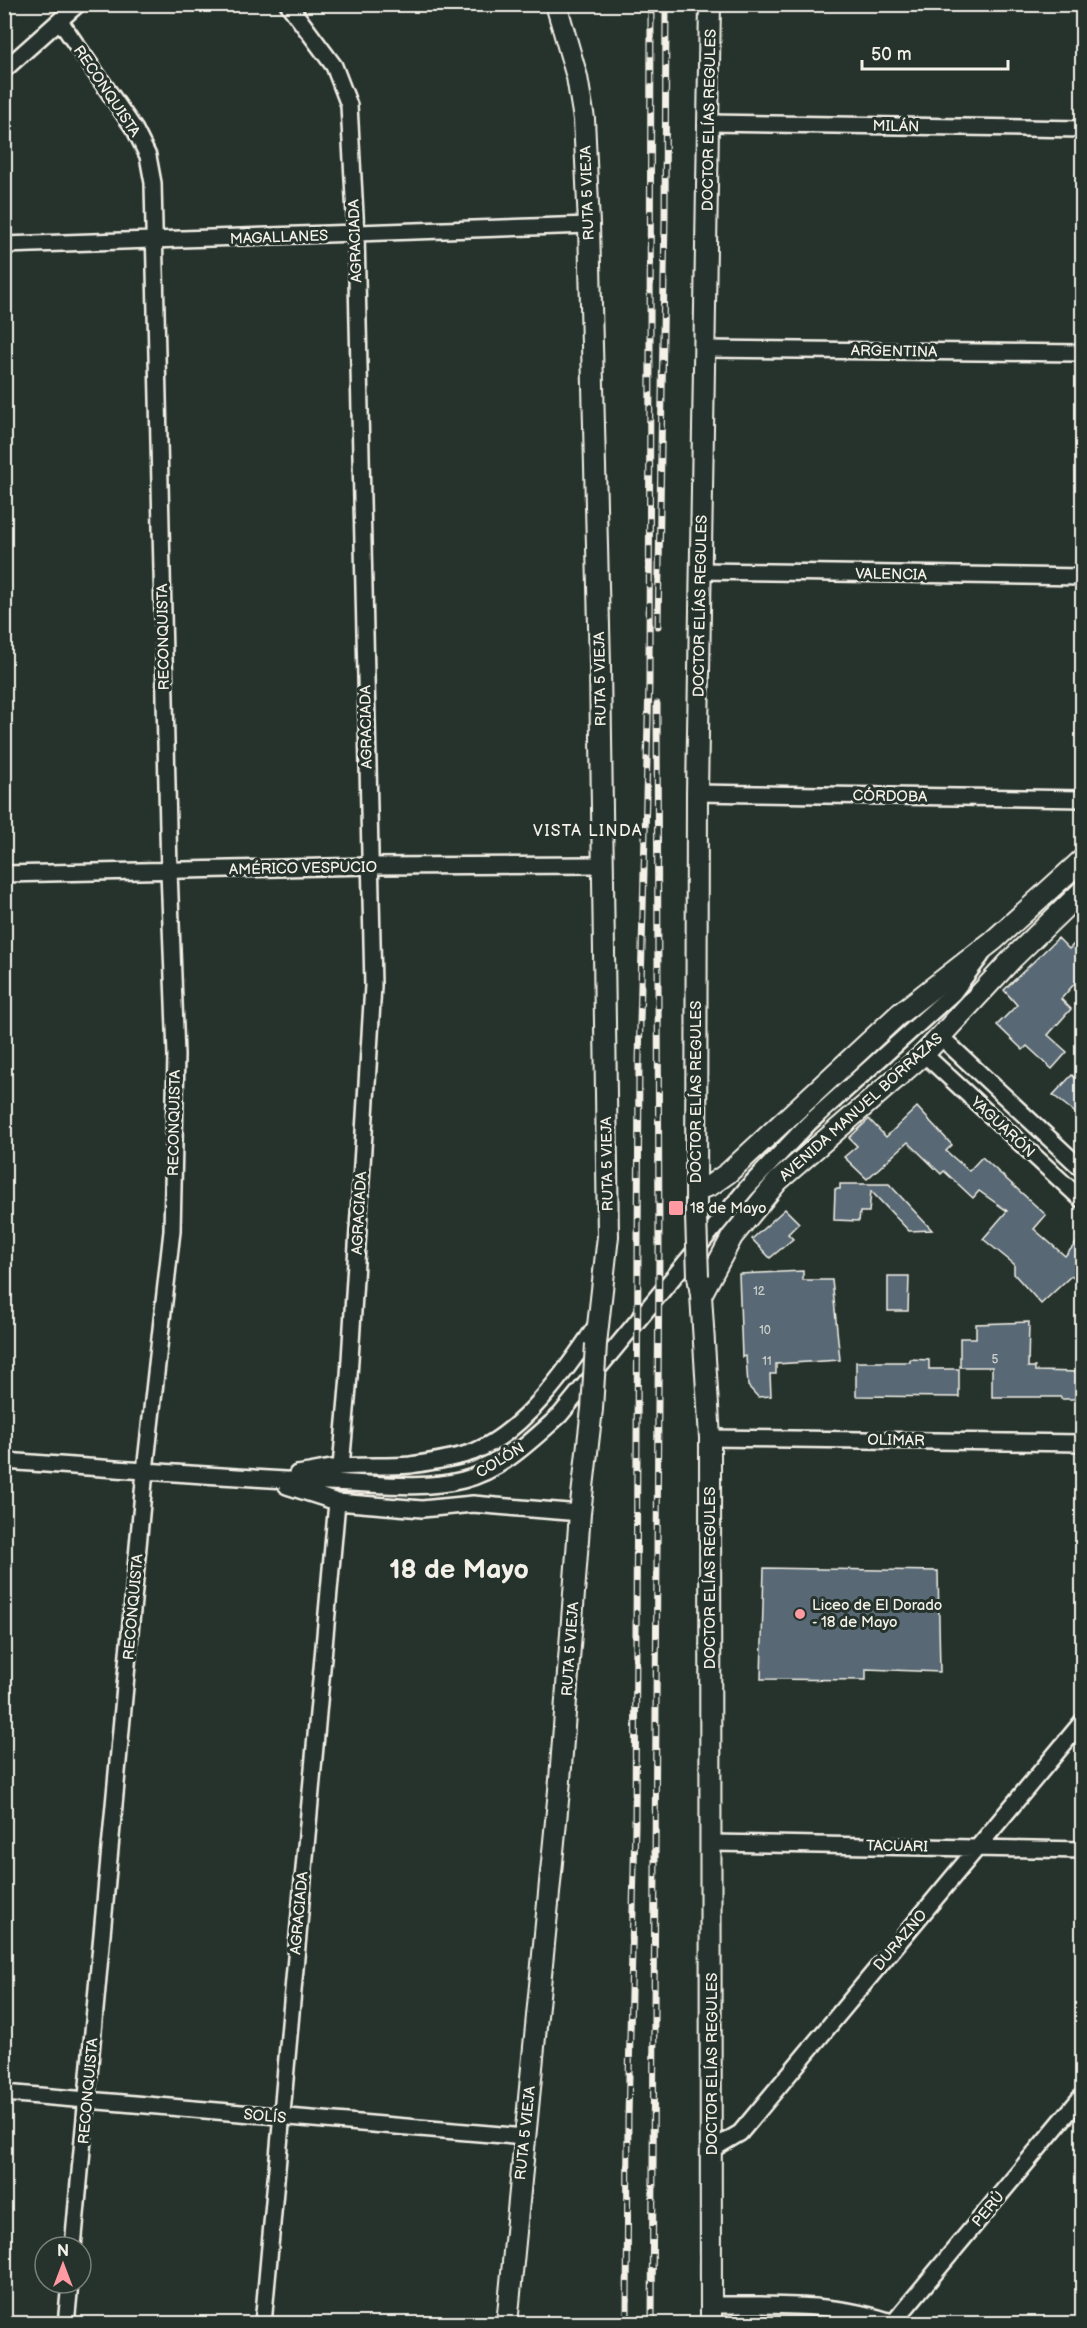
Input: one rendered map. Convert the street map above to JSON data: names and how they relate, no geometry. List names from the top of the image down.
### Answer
{
  "streets": {
    "street": [
      "RECONQUISTA",
      "DOCTOR ELÍAS REGULES",
      "MILÁN",
      "RUTA 5 VIEJA",
      "MAGALLANES",
      "AGRACIADA",
      "ARGENTINA",
      "VALENCIA",
      "CÓRDOBA",
      "AMÉRICO VESPUCIO",
      "AVENIDA MANUEL BORRAZAS",
      "YAGUARÓN",
      "OLIMAR",
      "COLÓN",
      "TACUARI",
      "DURAZNO",
      "SOLÍS",
      "PERÚ"
    ]
  },
  "crossings": [
    ["RECONQUISTA", "MAGALLANES"],
    ["RECONQUISTA", "AMÉRICO VESPUCIO"],
    ["RECONQUISTA", "COLÓN"],
    ["RECONQUISTA", "SOLÍS"],
    ["DOCTOR ELÍAS REGULES", "MILÁN"],
    ["DOCTOR ELÍAS REGULES", "ARGENTINA"],
    ["DOCTOR ELÍAS REGULES", "VALENCIA"],
    ["DOCTOR ELÍAS REGULES", "CÓRDOBA"],
    ["DOCTOR ELÍAS REGULES", "AVENIDA MANUEL BORRAZAS"],
    ["DOCTOR ELÍAS REGULES", "OLIMAR"],
    ["DOCTOR ELÍAS REGULES", "TACUARI"],
    ["DOCTOR ELÍAS REGULES", "DURAZNO"],
    ["RUTA 5 VIEJA", "MAGALLANES"],
    ["RUTA 5 VIEJA", "AMÉRICO VESPUCIO"],
    ["RUTA 5 VIEJA", "COLÓN"],
    ["RUTA 5 VIEJA", "SOLÍS"],
    ["MAGALLANES", "AGRACIADA"],
    ["AGRACIADA", "AMÉRICO VESPUCIO"],
    ["AGRACIADA", "COLÓN"],
    ["AGRACIADA", "SOLÍS"],
    ["AVENIDA MANUEL BORRAZAS", "YAGUARÓN"],
    ["AVENIDA MANUEL BORRAZAS", "COLÓN"],
    ["TACUARI", "DURAZNO"]
  ],
  "districts": ["VISTA LINDA", "18 de Mayo"],
  "places": {
    "transit": ["18 de Mayo"],
    "other": ["Liceo de El Dorado - 18 de Mayo"]
  },
  "house_numbers": [
    "12",
    "10",
    "5",
    "11"
  ],
  "scale_bar": "50 m",
  "north": "top"
}
